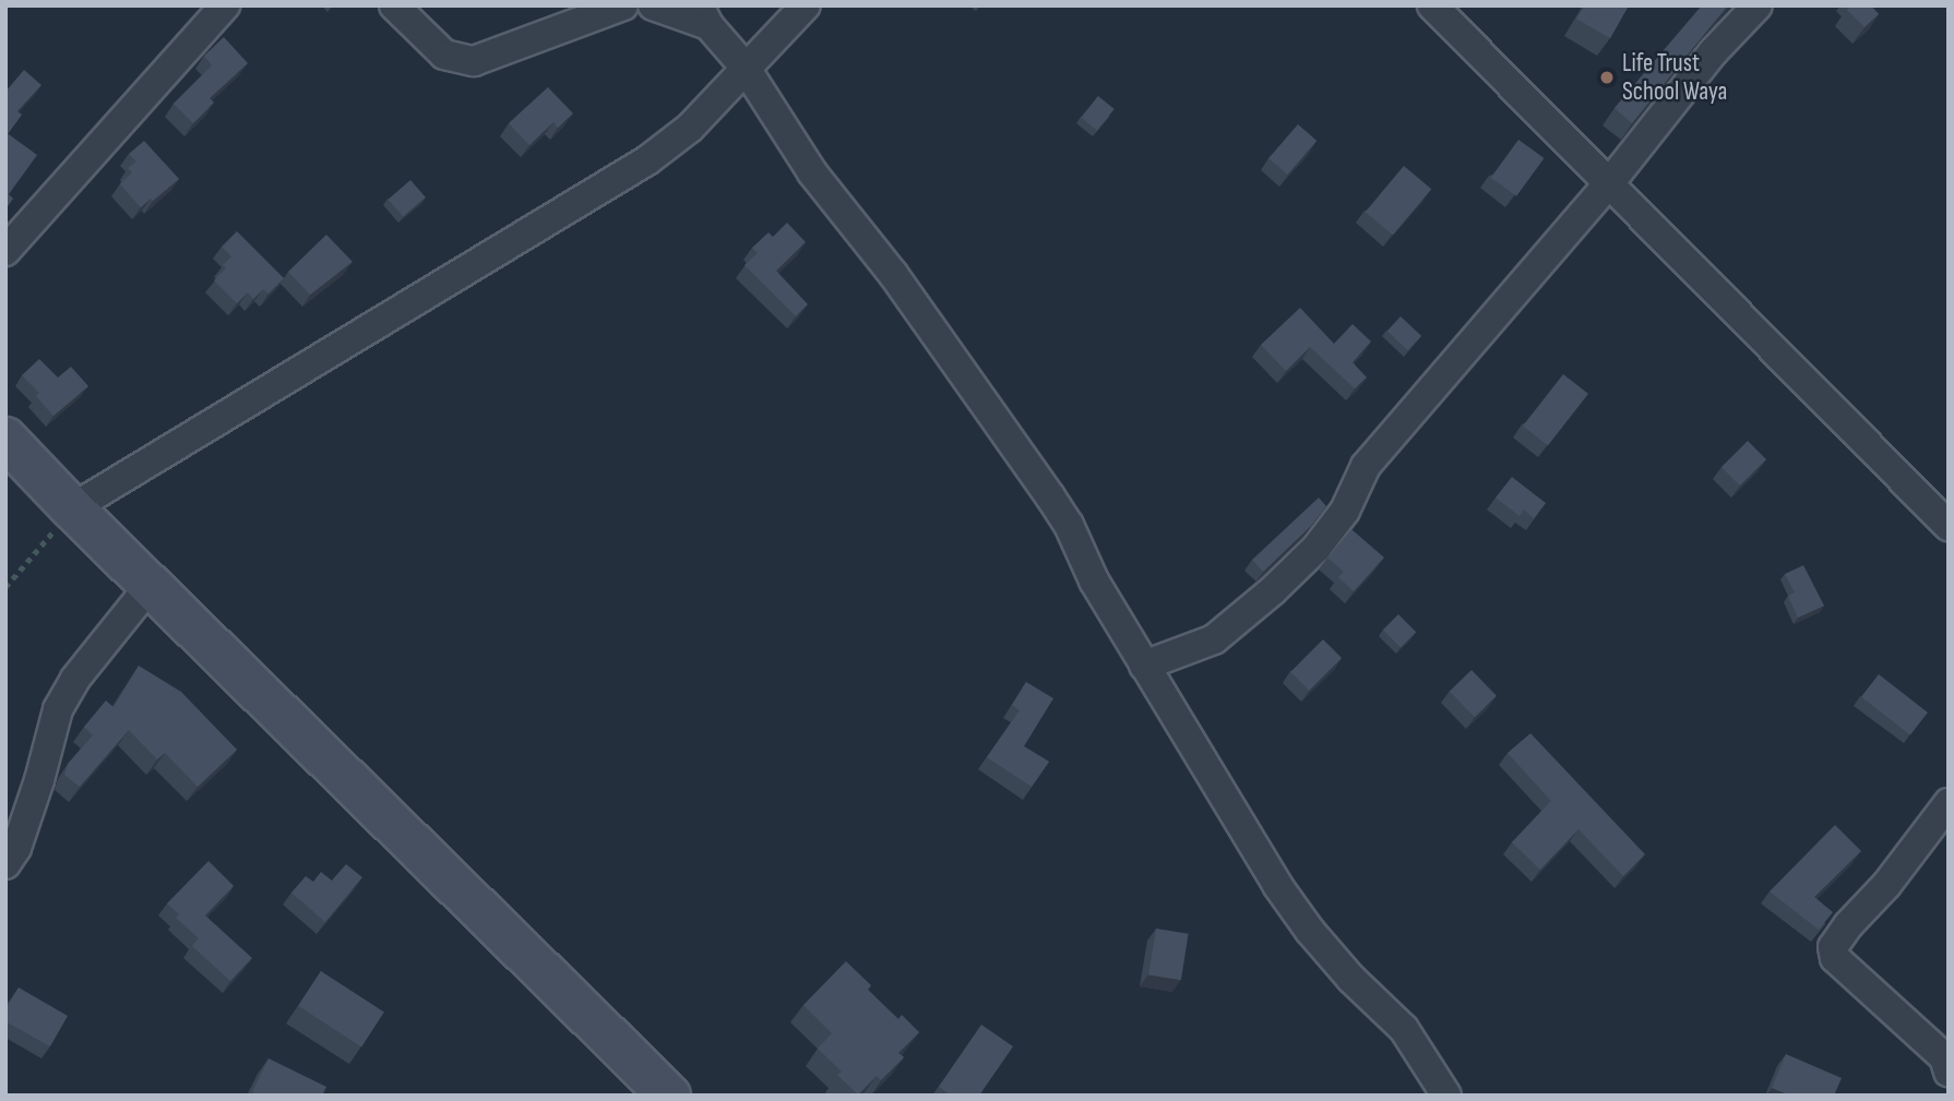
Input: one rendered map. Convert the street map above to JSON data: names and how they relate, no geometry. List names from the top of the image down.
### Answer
{
  "places": ["Life Trust School Waya"]
}
